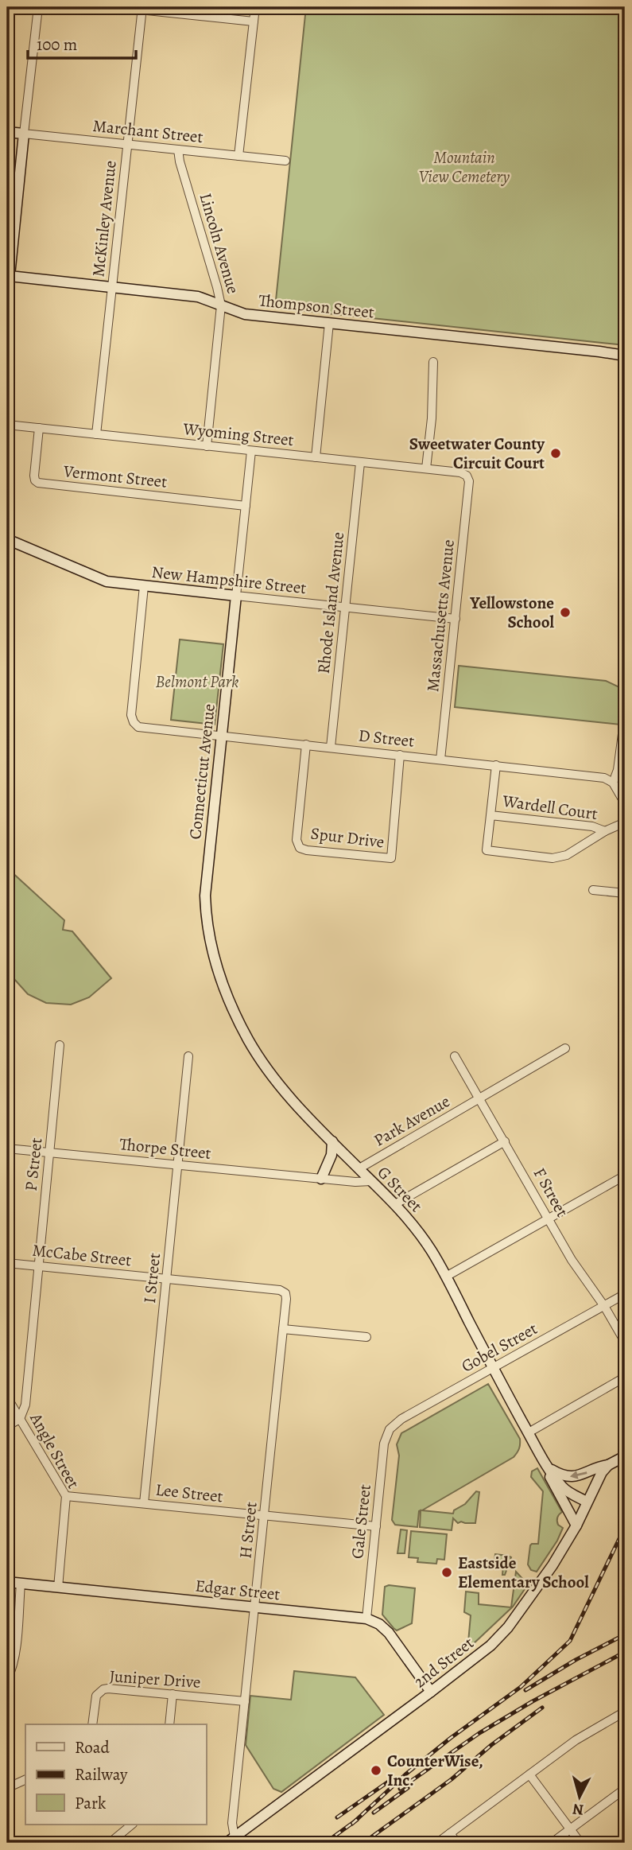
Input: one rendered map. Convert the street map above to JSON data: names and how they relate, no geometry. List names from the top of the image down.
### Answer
{
  "streets": {
    "street": [
      "Marchant Street",
      "McKinley Avenue",
      "Lincoln Avenue",
      "Thompson Street",
      "Wyoming Street",
      "Vermont Street",
      "New Hampshire Street",
      "Rhode Island Avenue",
      "Massachusetts Avenue",
      "D Street",
      "Connecticut Avenue",
      "Wardell Court",
      "Spur Drive",
      "Park Avenue",
      "Thorpe Street",
      "P Street",
      "G Street",
      "F Street",
      "McCabe Street",
      "I Street",
      "Gobel Street",
      "Angle Street",
      "Lee Street",
      "Gale Street",
      "H Street",
      "Edgar Street",
      "2nd Street",
      "Juniper Drive"
    ]
  },
  "crossings": [
    ["Marchant Street", "McKinley Avenue"],
    ["Marchant Street", "Lincoln Avenue"],
    ["McKinley Avenue", "Thompson Street"],
    ["McKinley Avenue", "Wyoming Street"],
    ["Lincoln Avenue", "Thompson Street"],
    ["Lincoln Avenue", "Wyoming Street"],
    ["Wyoming Street", "Vermont Street"],
    ["Wyoming Street", "Rhode Island Avenue"],
    ["Wyoming Street", "Massachusetts Avenue"],
    ["Wyoming Street", "Connecticut Avenue"],
    ["Vermont Street", "Connecticut Avenue"],
    ["New Hampshire Street", "Rhode Island Avenue"],
    ["New Hampshire Street", "Massachusetts Avenue"],
    ["New Hampshire Street", "D Street"],
    ["New Hampshire Street", "Connecticut Avenue"],
    ["Rhode Island Avenue", "D Street"],
    ["Massachusetts Avenue", "D Street"],
    ["D Street", "Connecticut Avenue"],
    ["D Street", "Wardell Court"],
    ["D Street", "Spur Drive"],
    ["Connecticut Avenue", "G Street"],
    ["Park Avenue", "G Street"],
    ["Park Avenue", "F Street"],
    ["Thorpe Street", "P Street"],
    ["Thorpe Street", "G Street"],
    ["Thorpe Street", "I Street"],
    ["P Street", "McCabe Street"],
    ["P Street", "Angle Street"],
    ["G Street", "Gobel Street"],
    ["G Street", "2nd Street"],
    ["F Street", "Gobel Street"],
    ["McCabe Street", "I Street"],
    ["McCabe Street", "H Street"],
    ["I Street", "Lee Street"],
    ["Gobel Street", "Gale Street"],
    ["Angle Street", "Lee Street"],
    ["Angle Street", "Edgar Street"],
    ["Lee Street", "Gale Street"],
    ["Lee Street", "H Street"],
    ["Gale Street", "Edgar Street"],
    ["H Street", "Edgar Street"],
    ["H Street", "2nd Street"],
    ["H Street", "Juniper Drive"],
    ["Edgar Street", "2nd Street"]
  ],
  "parks": ["Mountain View Cemetery", "Belmont Park"],
  "places": [
    "Sweetwater County Circuit Court",
    "Yellowstone School",
    "Eastside Elementary School",
    "CounterWise, Inc."
  ],
  "legend": ["Road", "Railway", "Park"],
  "scale_bar": "100 m",
  "north": "bottom"
}
